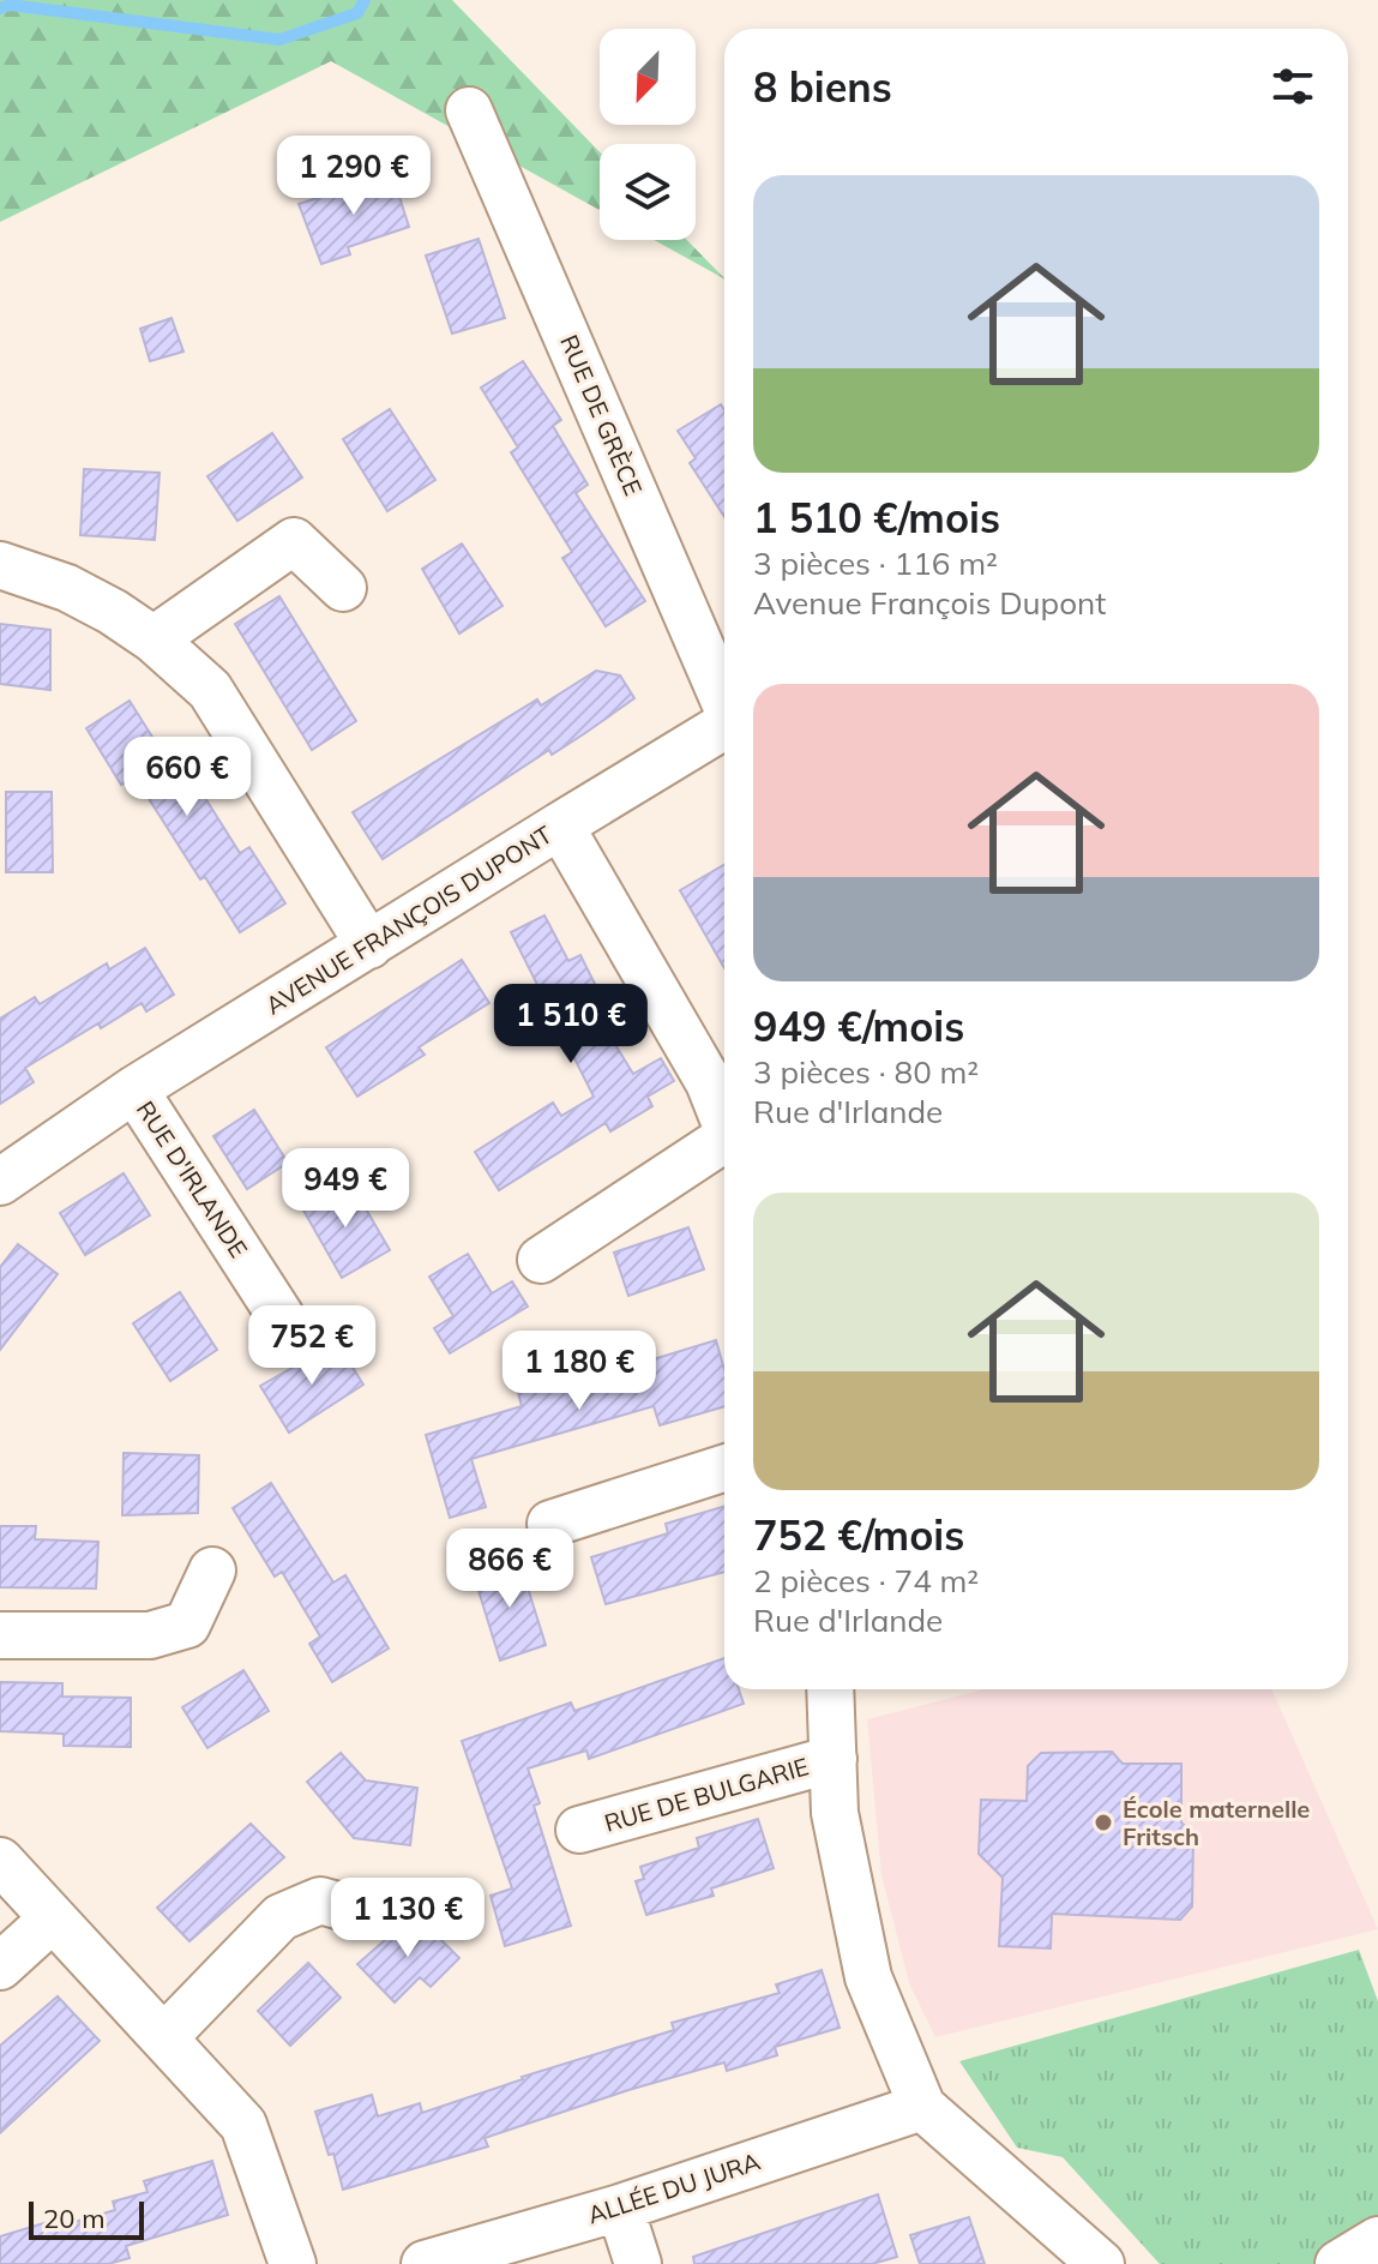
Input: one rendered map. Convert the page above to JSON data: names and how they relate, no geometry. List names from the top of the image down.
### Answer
{
  "streets": {
    "street": [
      "RUE DE GRÈCE",
      "AVENUE FRANÇOIS DUPONT",
      "RUE D'IRLANDE",
      "RUE DE BULGARIE",
      "ALLÉE DU JURA"
    ]
  },
  "crossings": [
    ["AVENUE FRANÇOIS DUPONT", "RUE D'IRLANDE"]
  ],
  "places": ["École maternelle Fritsch"],
  "scale_bar": "20 m",
  "north": "bottom left",
  "page": {
    "heading": "8 biens",
    "price": [
      "1 290 €",
      "660 €",
      "1 510 €",
      "949 €",
      "752 €",
      "1 180 €",
      "866 €",
      "1 130 €"
    ],
    "list": [
      {
        "name": "1 510 €/mois",
        "note": "3 pièces · 116 m² · Avenue François Dupont"
      },
      {
        "name": "949 €/mois",
        "note": "3 pièces · 80 m² · Rue d'Irlande"
      },
      {
        "name": "752 €/mois",
        "note": "2 pièces · 74 m² · Rue d'Irlande"
      }
    ],
    "scale": "20 m"
  }
}
